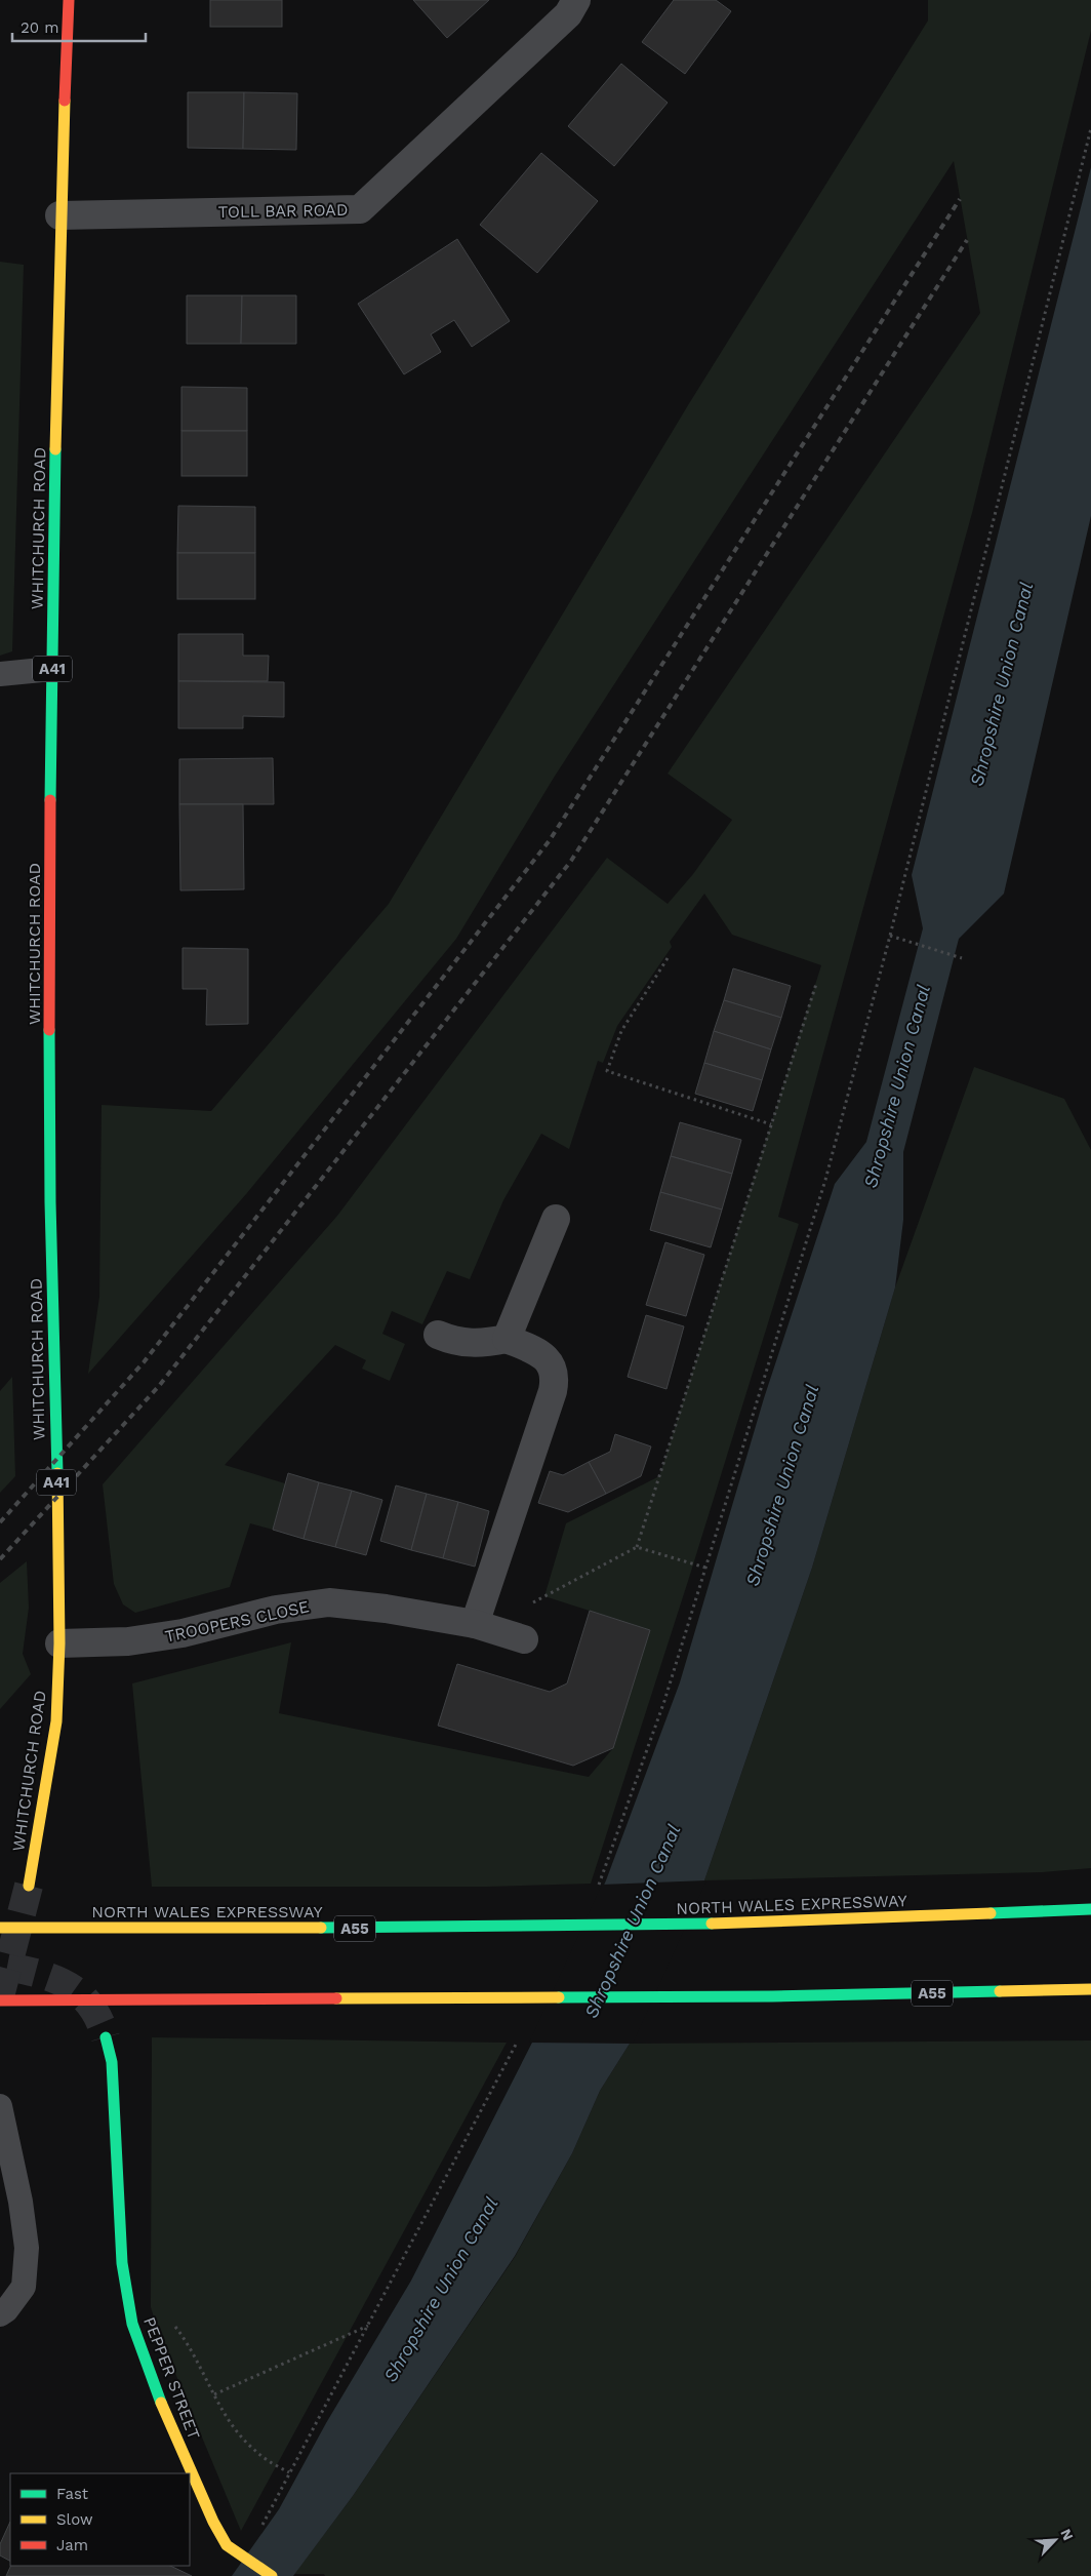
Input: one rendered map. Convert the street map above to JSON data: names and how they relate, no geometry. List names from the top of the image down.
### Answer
{
  "streets": {
    "main road": [
      "WHITCHURCH ROAD",
      "A41",
      "NORTH WALES EXPRESSWAY",
      "A55",
      "PEPPER STREET"
    ],
    "street": ["TOLL BAR ROAD", "TROOPERS CLOSE"]
  },
  "crossings": [
    ["TOLL BAR ROAD", "WHITCHURCH ROAD"],
    ["WHITCHURCH ROAD", "TROOPERS CLOSE"]
  ],
  "water": ["Shropshire Union Canal"],
  "legend": ["Fast", "Slow", "Jam"],
  "scale_bar": "20 m",
  "north": "top right"
}
